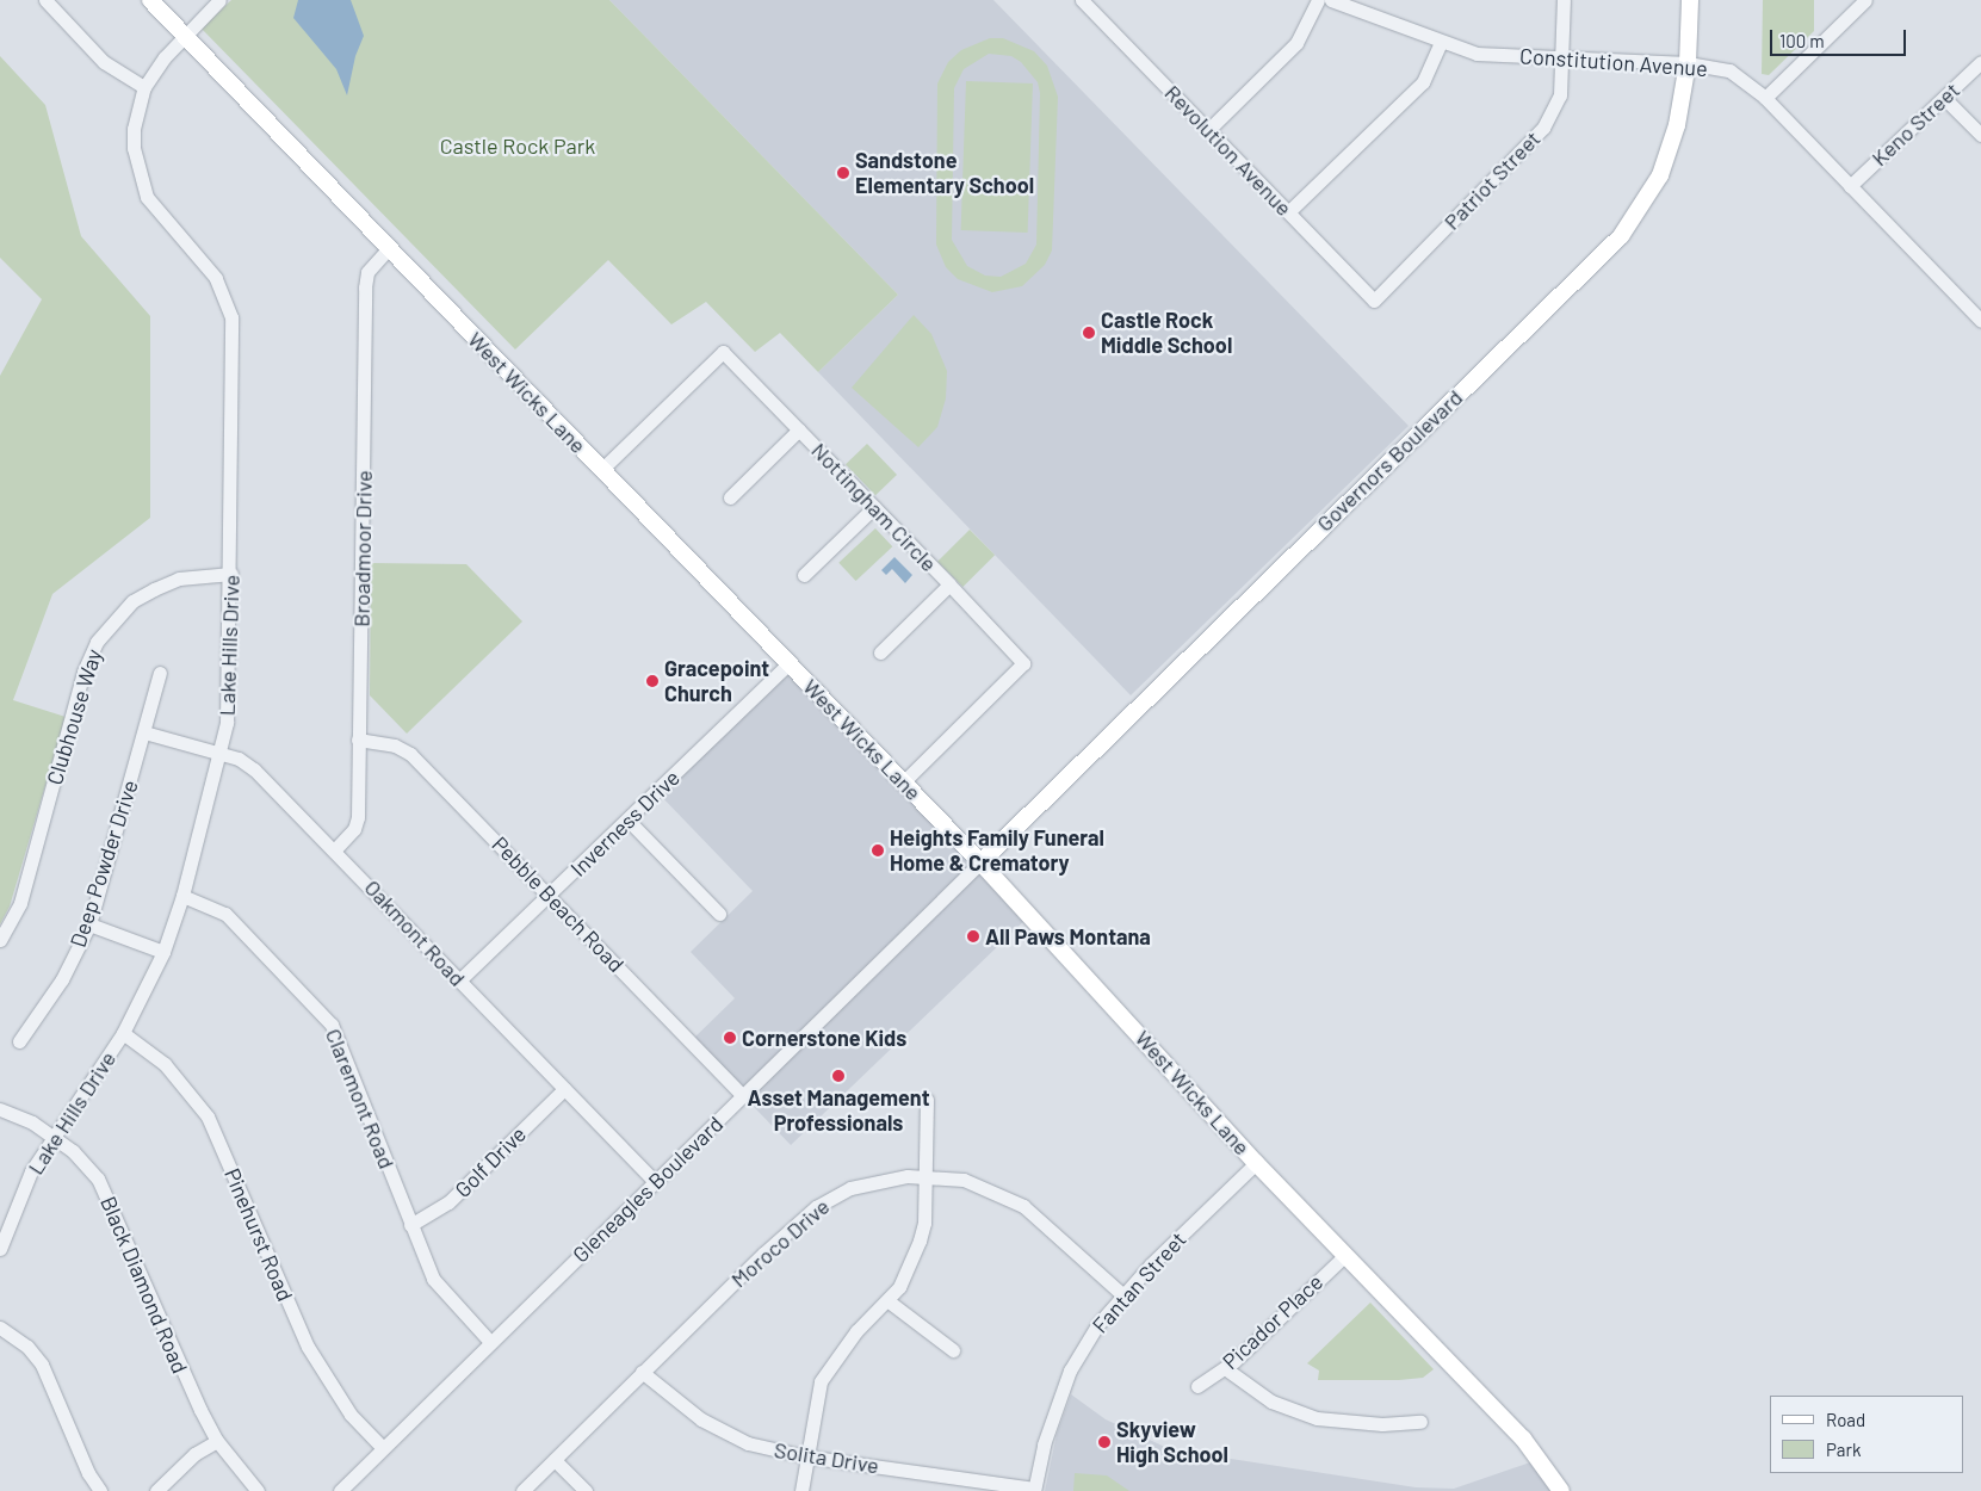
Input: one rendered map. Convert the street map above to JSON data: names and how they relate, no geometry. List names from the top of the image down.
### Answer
{
  "streets": {
    "main road": ["West Wicks Lane", "Governors Boulevard"],
    "street": [
      "Constitution Avenue",
      "Keno Street",
      "Revolution Avenue",
      "Patriot Street",
      "Nottingham Circle",
      "Broadmoor Drive",
      "Lake Hills Drive",
      "Clubhouse Way",
      "Inverness Drive",
      "Deep Powder Drive",
      "Pebble Beach Road",
      "Oakmont Road",
      "Claremont Road",
      "Golf Drive",
      "Gleneagles Boulevard",
      "Pinehurst Road",
      "Moroco Drive",
      "Fantan Street",
      "Black Diamond Road",
      "Picador Place",
      "Solita Drive"
    ]
  },
  "crossings": [
    ["Constitution Avenue", "Keno Street"],
    ["Constitution Avenue", "Patriot Street"],
    ["Constitution Avenue", "Governors Boulevard"],
    ["Revolution Avenue", "Patriot Street"],
    ["West Wicks Lane", "Governors Boulevard"],
    ["West Wicks Lane", "Nottingham Circle"],
    ["West Wicks Lane", "Broadmoor Drive"],
    ["West Wicks Lane", "Lake Hills Drive"],
    ["West Wicks Lane", "Inverness Drive"],
    ["West Wicks Lane", "Gleneagles Boulevard"],
    ["West Wicks Lane", "Fantan Street"],
    ["West Wicks Lane", "Picador Place"],
    ["Governors Boulevard", "Gleneagles Boulevard"],
    ["Broadmoor Drive", "Pebble Beach Road"],
    ["Broadmoor Drive", "Oakmont Road"],
    ["Lake Hills Drive", "Clubhouse Way"],
    ["Lake Hills Drive", "Oakmont Road"],
    ["Lake Hills Drive", "Claremont Road"],
    ["Lake Hills Drive", "Pinehurst Road"],
    ["Lake Hills Drive", "Black Diamond Road"],
    ["Inverness Drive", "Pebble Beach Road"],
    ["Inverness Drive", "Oakmont Road"],
    ["Deep Powder Drive", "Oakmont Road"],
    ["Pebble Beach Road", "Gleneagles Boulevard"],
    ["Oakmont Road", "Golf Drive"],
    ["Oakmont Road", "Gleneagles Boulevard"],
    ["Claremont Road", "Golf Drive"],
    ["Claremont Road", "Gleneagles Boulevard"],
    ["Gleneagles Boulevard", "Pinehurst Road"],
    ["Moroco Drive", "Fantan Street"],
    ["Moroco Drive", "Solita Drive"],
    ["Fantan Street", "Solita Drive"]
  ],
  "parks": ["Castle Rock Park"],
  "places": [
    "Sandstone Elementary School",
    "Castle Rock Middle School",
    "Gracepoint Church",
    "Heights Family Funeral Home & Crematory",
    "All Paws Montana",
    "Cornerstone Kids",
    "Asset Management Professionals",
    "Skyview High School"
  ],
  "legend": ["Road", "Park"],
  "scale_bar": "100 m"
}
